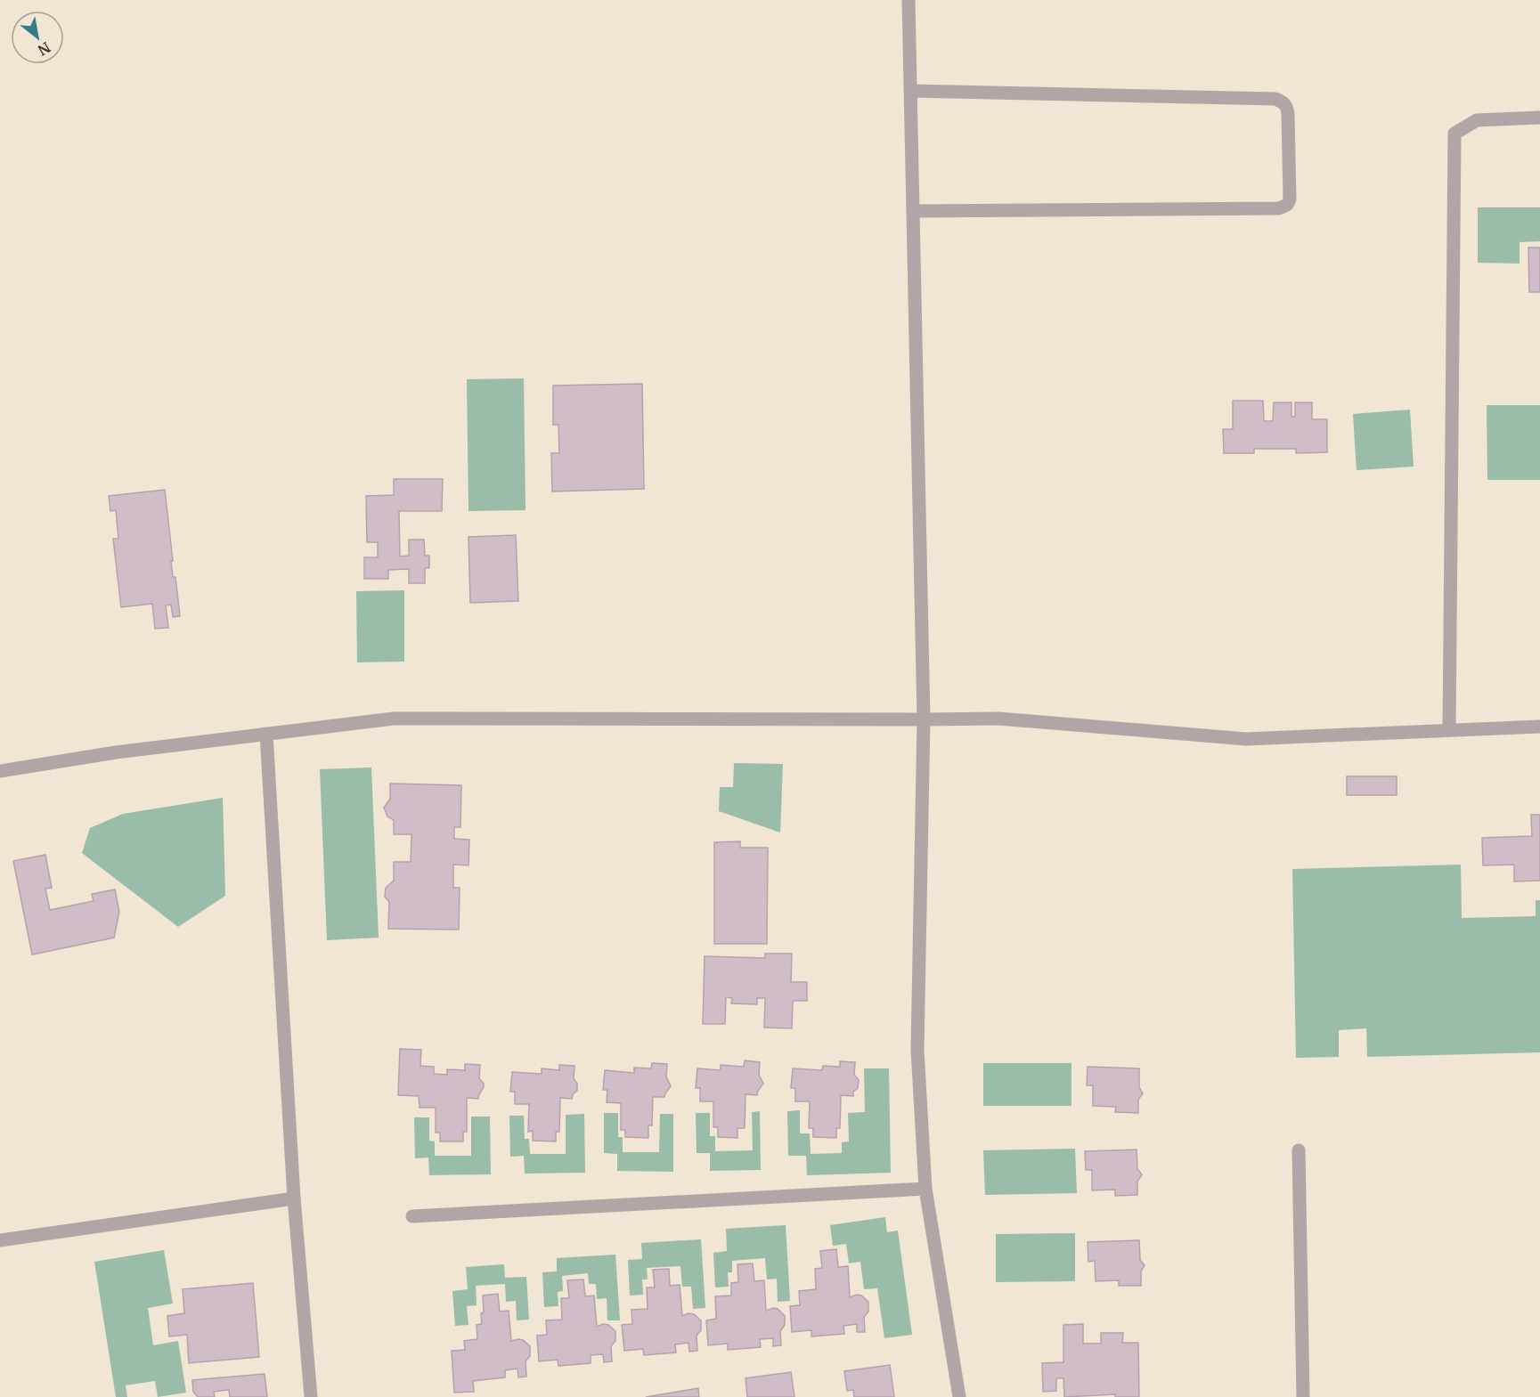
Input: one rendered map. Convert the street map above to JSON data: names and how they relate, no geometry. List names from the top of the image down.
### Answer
{
  "north": "bottom right"
}
